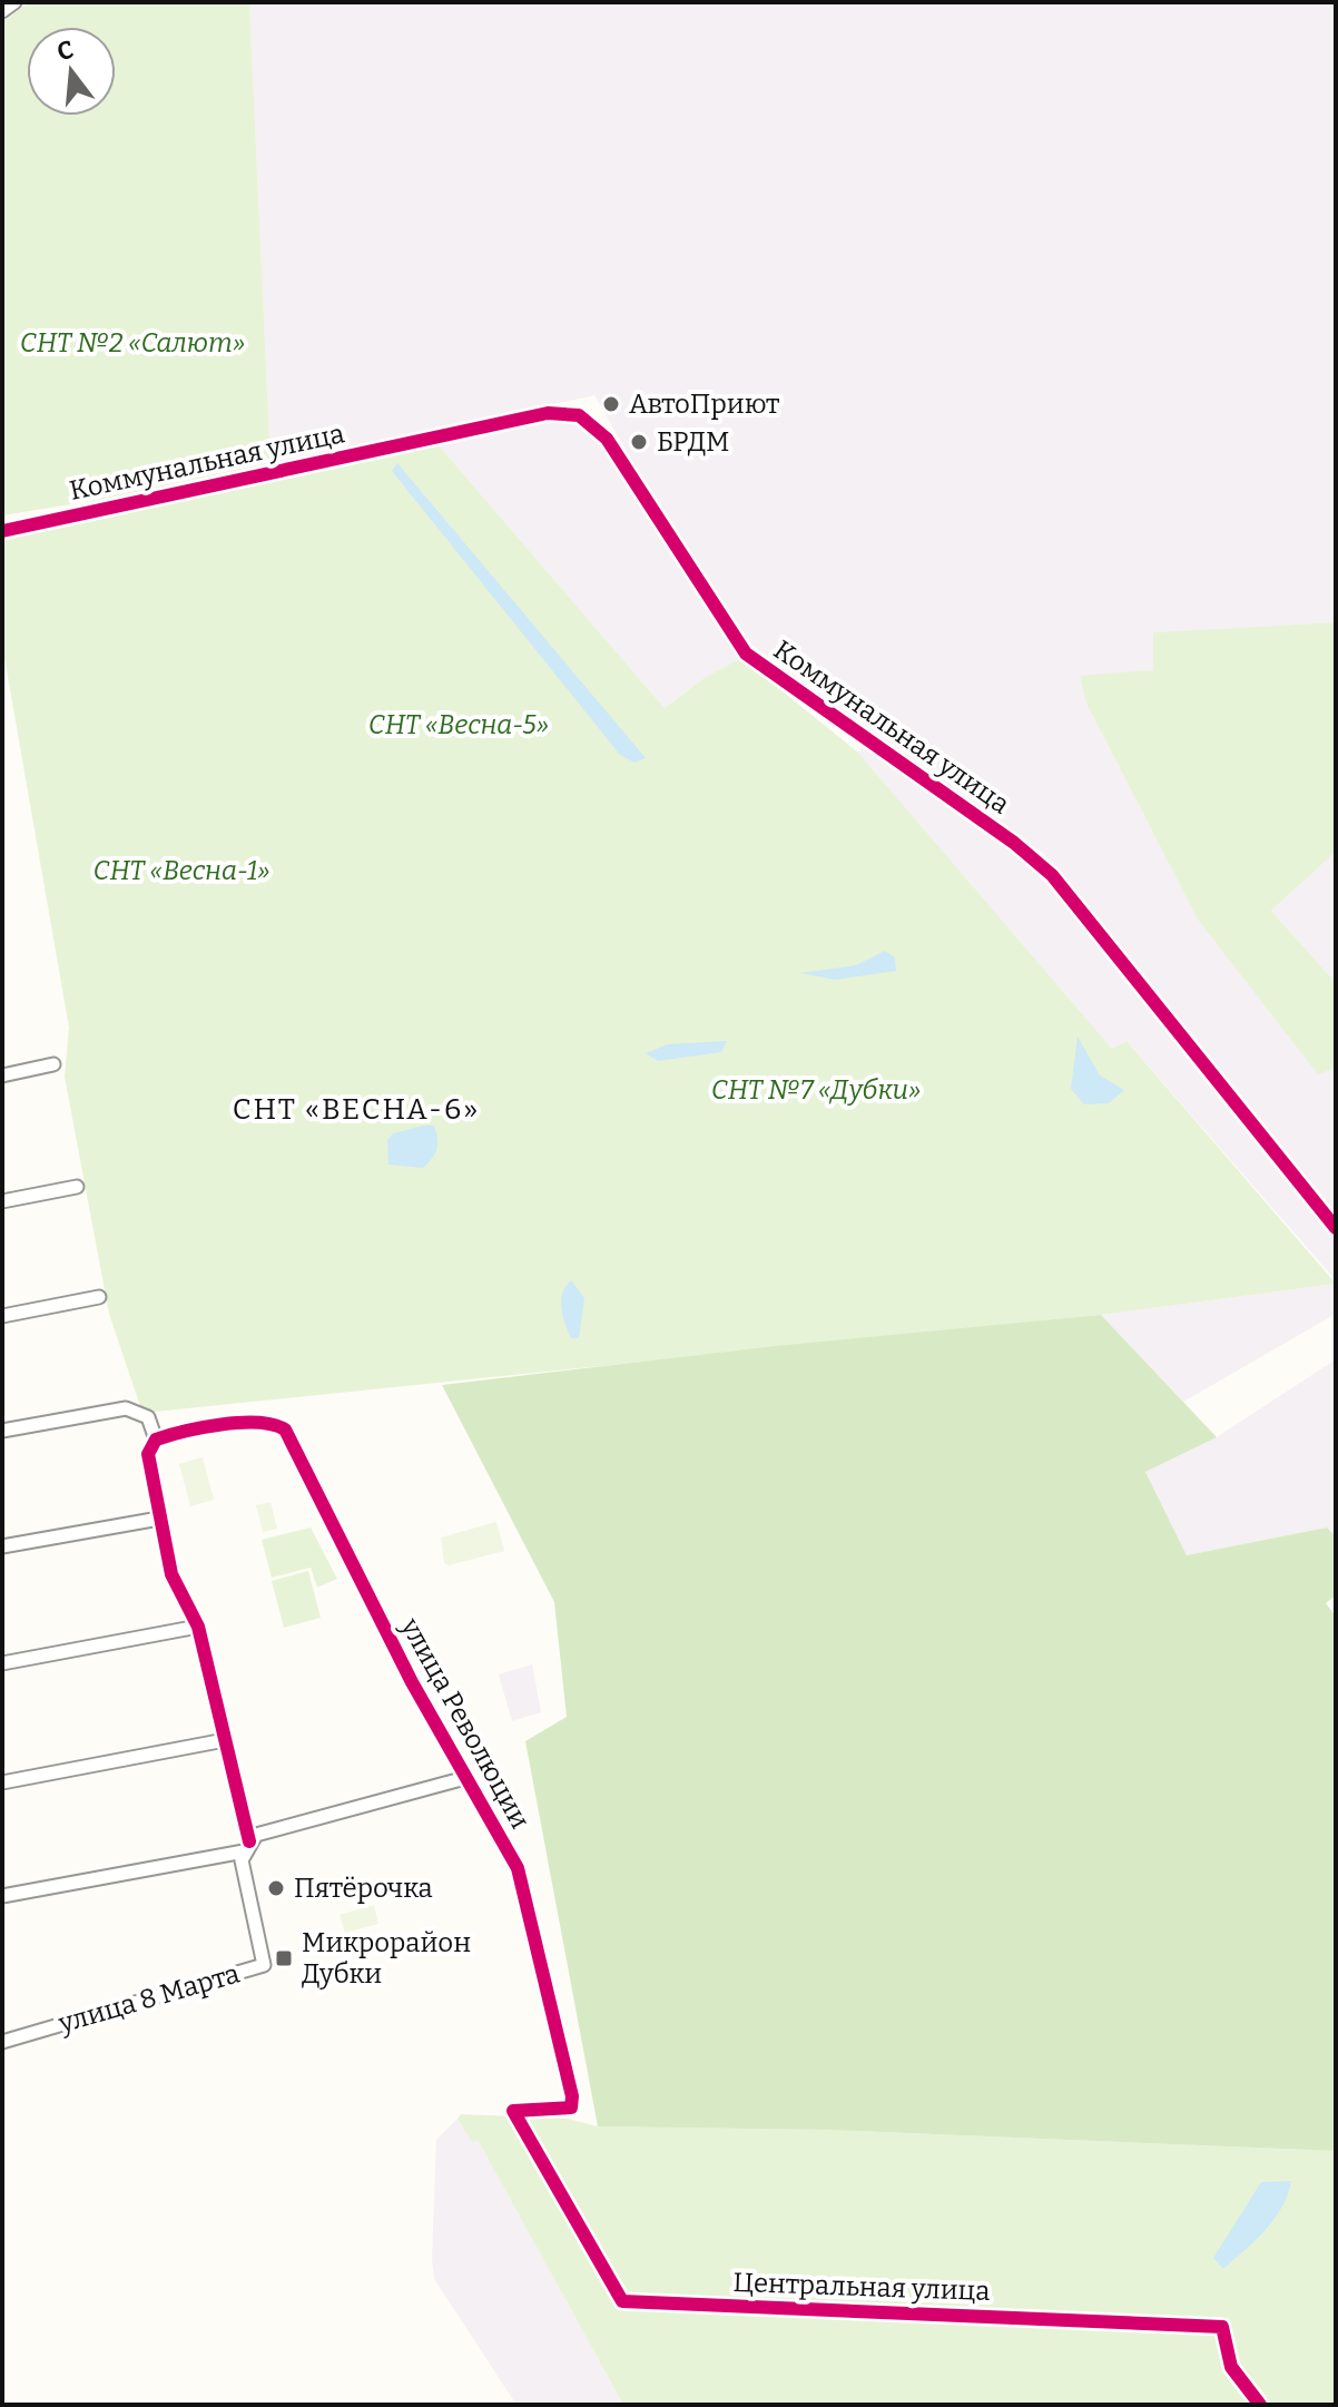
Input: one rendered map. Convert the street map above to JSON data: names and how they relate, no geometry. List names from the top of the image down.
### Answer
{
  "streets": {
    "street": [
      "Коммунальная улица",
      "улица Революции",
      "улица 8 Марта",
      "Центральная улица"
    ]
  },
  "crossings": [
    ["улица Революции", "Центральная улица"]
  ],
  "districts": ["СНТ «ВЕСНА-6»"],
  "parks": [
    "СНТ №2 «Салют»",
    "СНТ «Весна-5»",
    "СНТ «Весна-1»",
    "СНТ №7 «Дубки»"
  ],
  "places": {
    "other": ["АвтоПриют", "БРДМ", "Пятёрочка"],
    "transit": ["Микрорайон Дубки"]
  },
  "north": "top"
}
